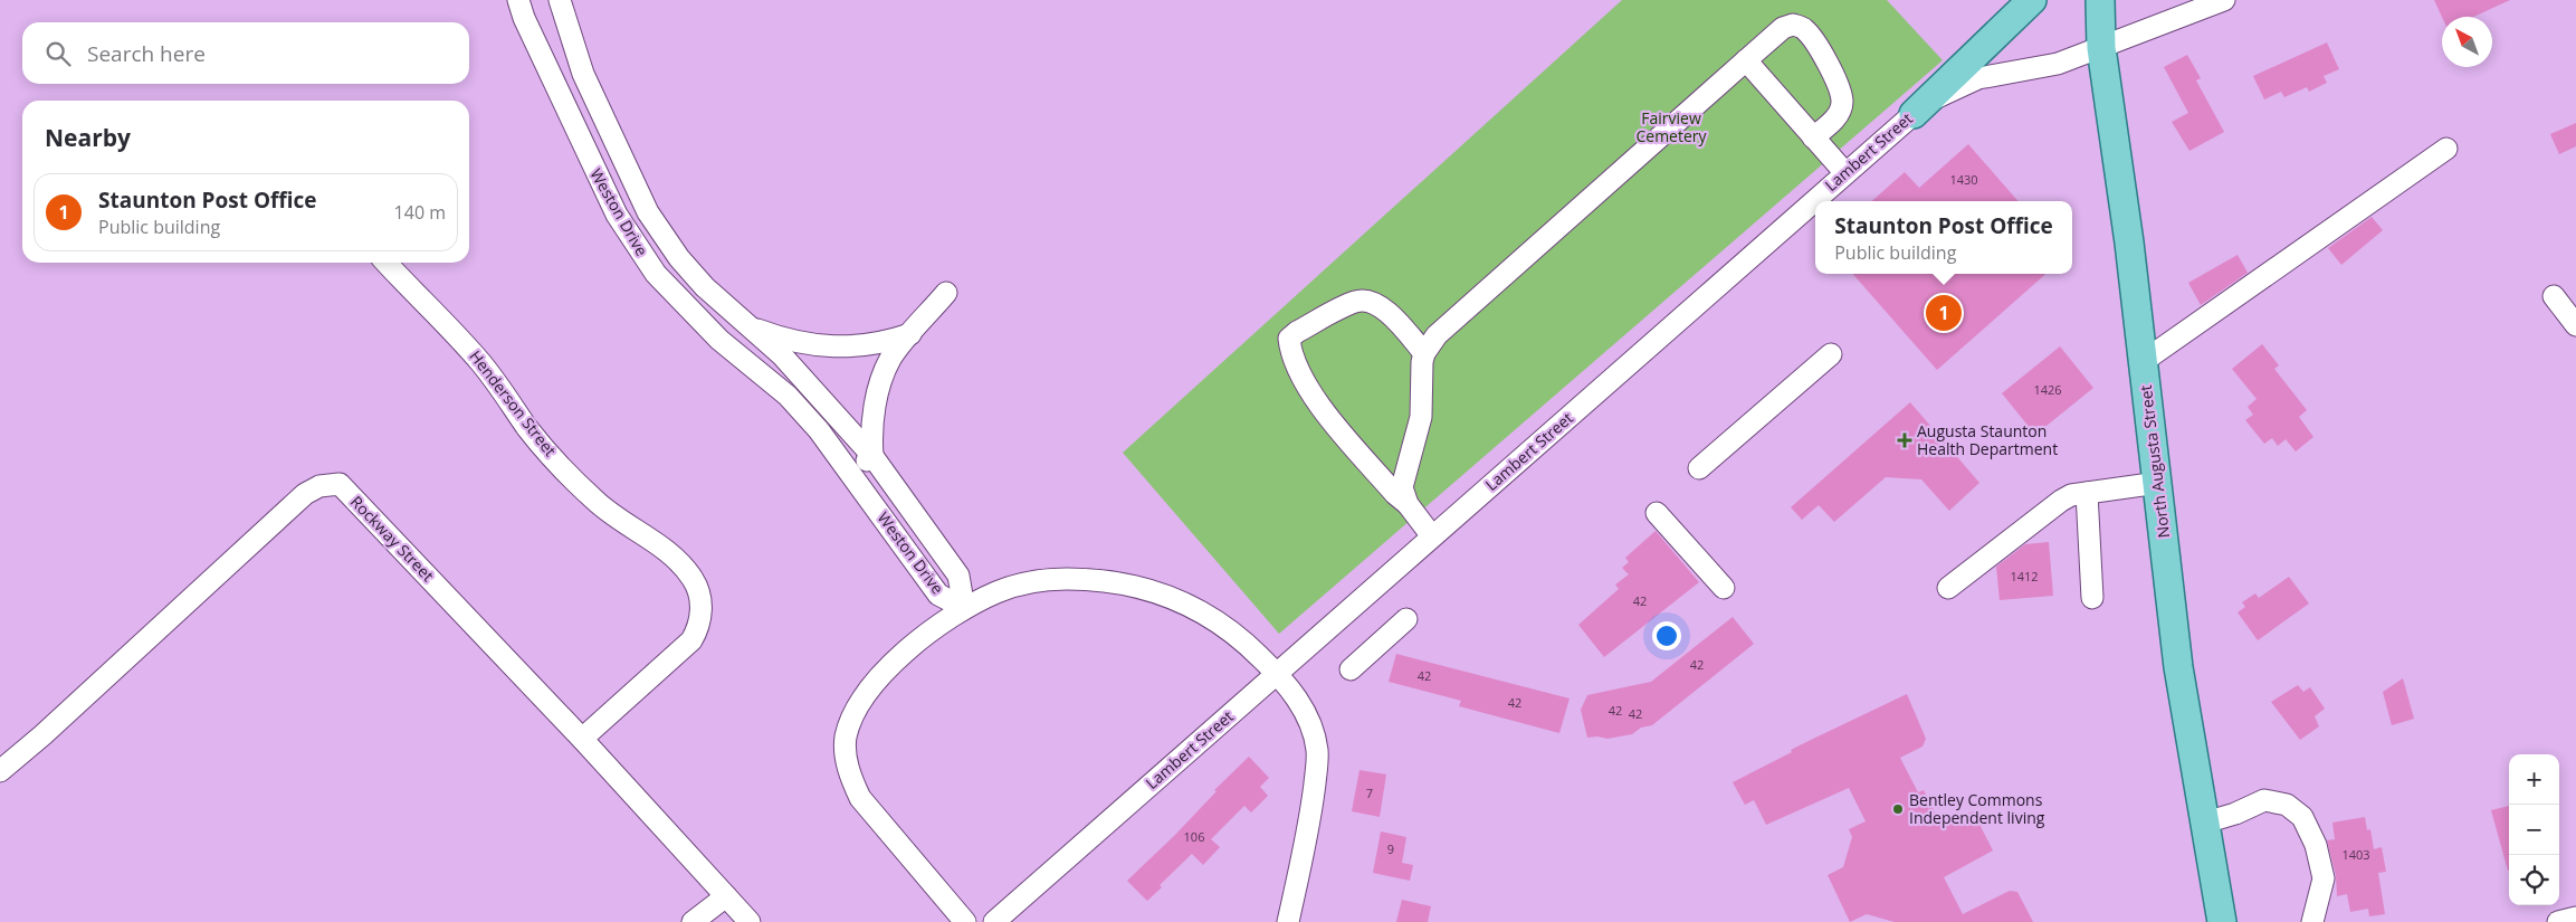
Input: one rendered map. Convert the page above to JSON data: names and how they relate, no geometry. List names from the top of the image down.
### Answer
{
  "streets": {
    "main road": ["North Augusta Street"],
    "street": [
      "Lambert Street",
      "Weston Drive",
      "Henderson Street",
      "Rockway Street"
    ]
  },
  "crossings": [
    ["Lambert Street", "North Augusta Street"],
    ["Henderson Street", "Rockway Street"]
  ],
  "parks": ["Fairview Cemetery"],
  "places": {
    "health": ["Augusta Staunton Health Department"],
    "other": ["Bentley Commons Independent living"]
  },
  "house_numbers": [
    "1430",
    "1426",
    "1412",
    "42",
    "42",
    "42",
    "42",
    "42",
    "42",
    "7",
    "106",
    "9",
    "1403"
  ],
  "north": "top left",
  "page": {
    "search": "Search here",
    "heading": "Nearby",
    "list": [
      {
        "mark": "1",
        "name": "Staunton Post Office",
        "note": "Public building",
        "value": "140 m"
      }
    ],
    "popup": ["Staunton Post Office", "Public building"],
    "pins": "1",
    "map_buttons": ["+", "−"]
  }
}
